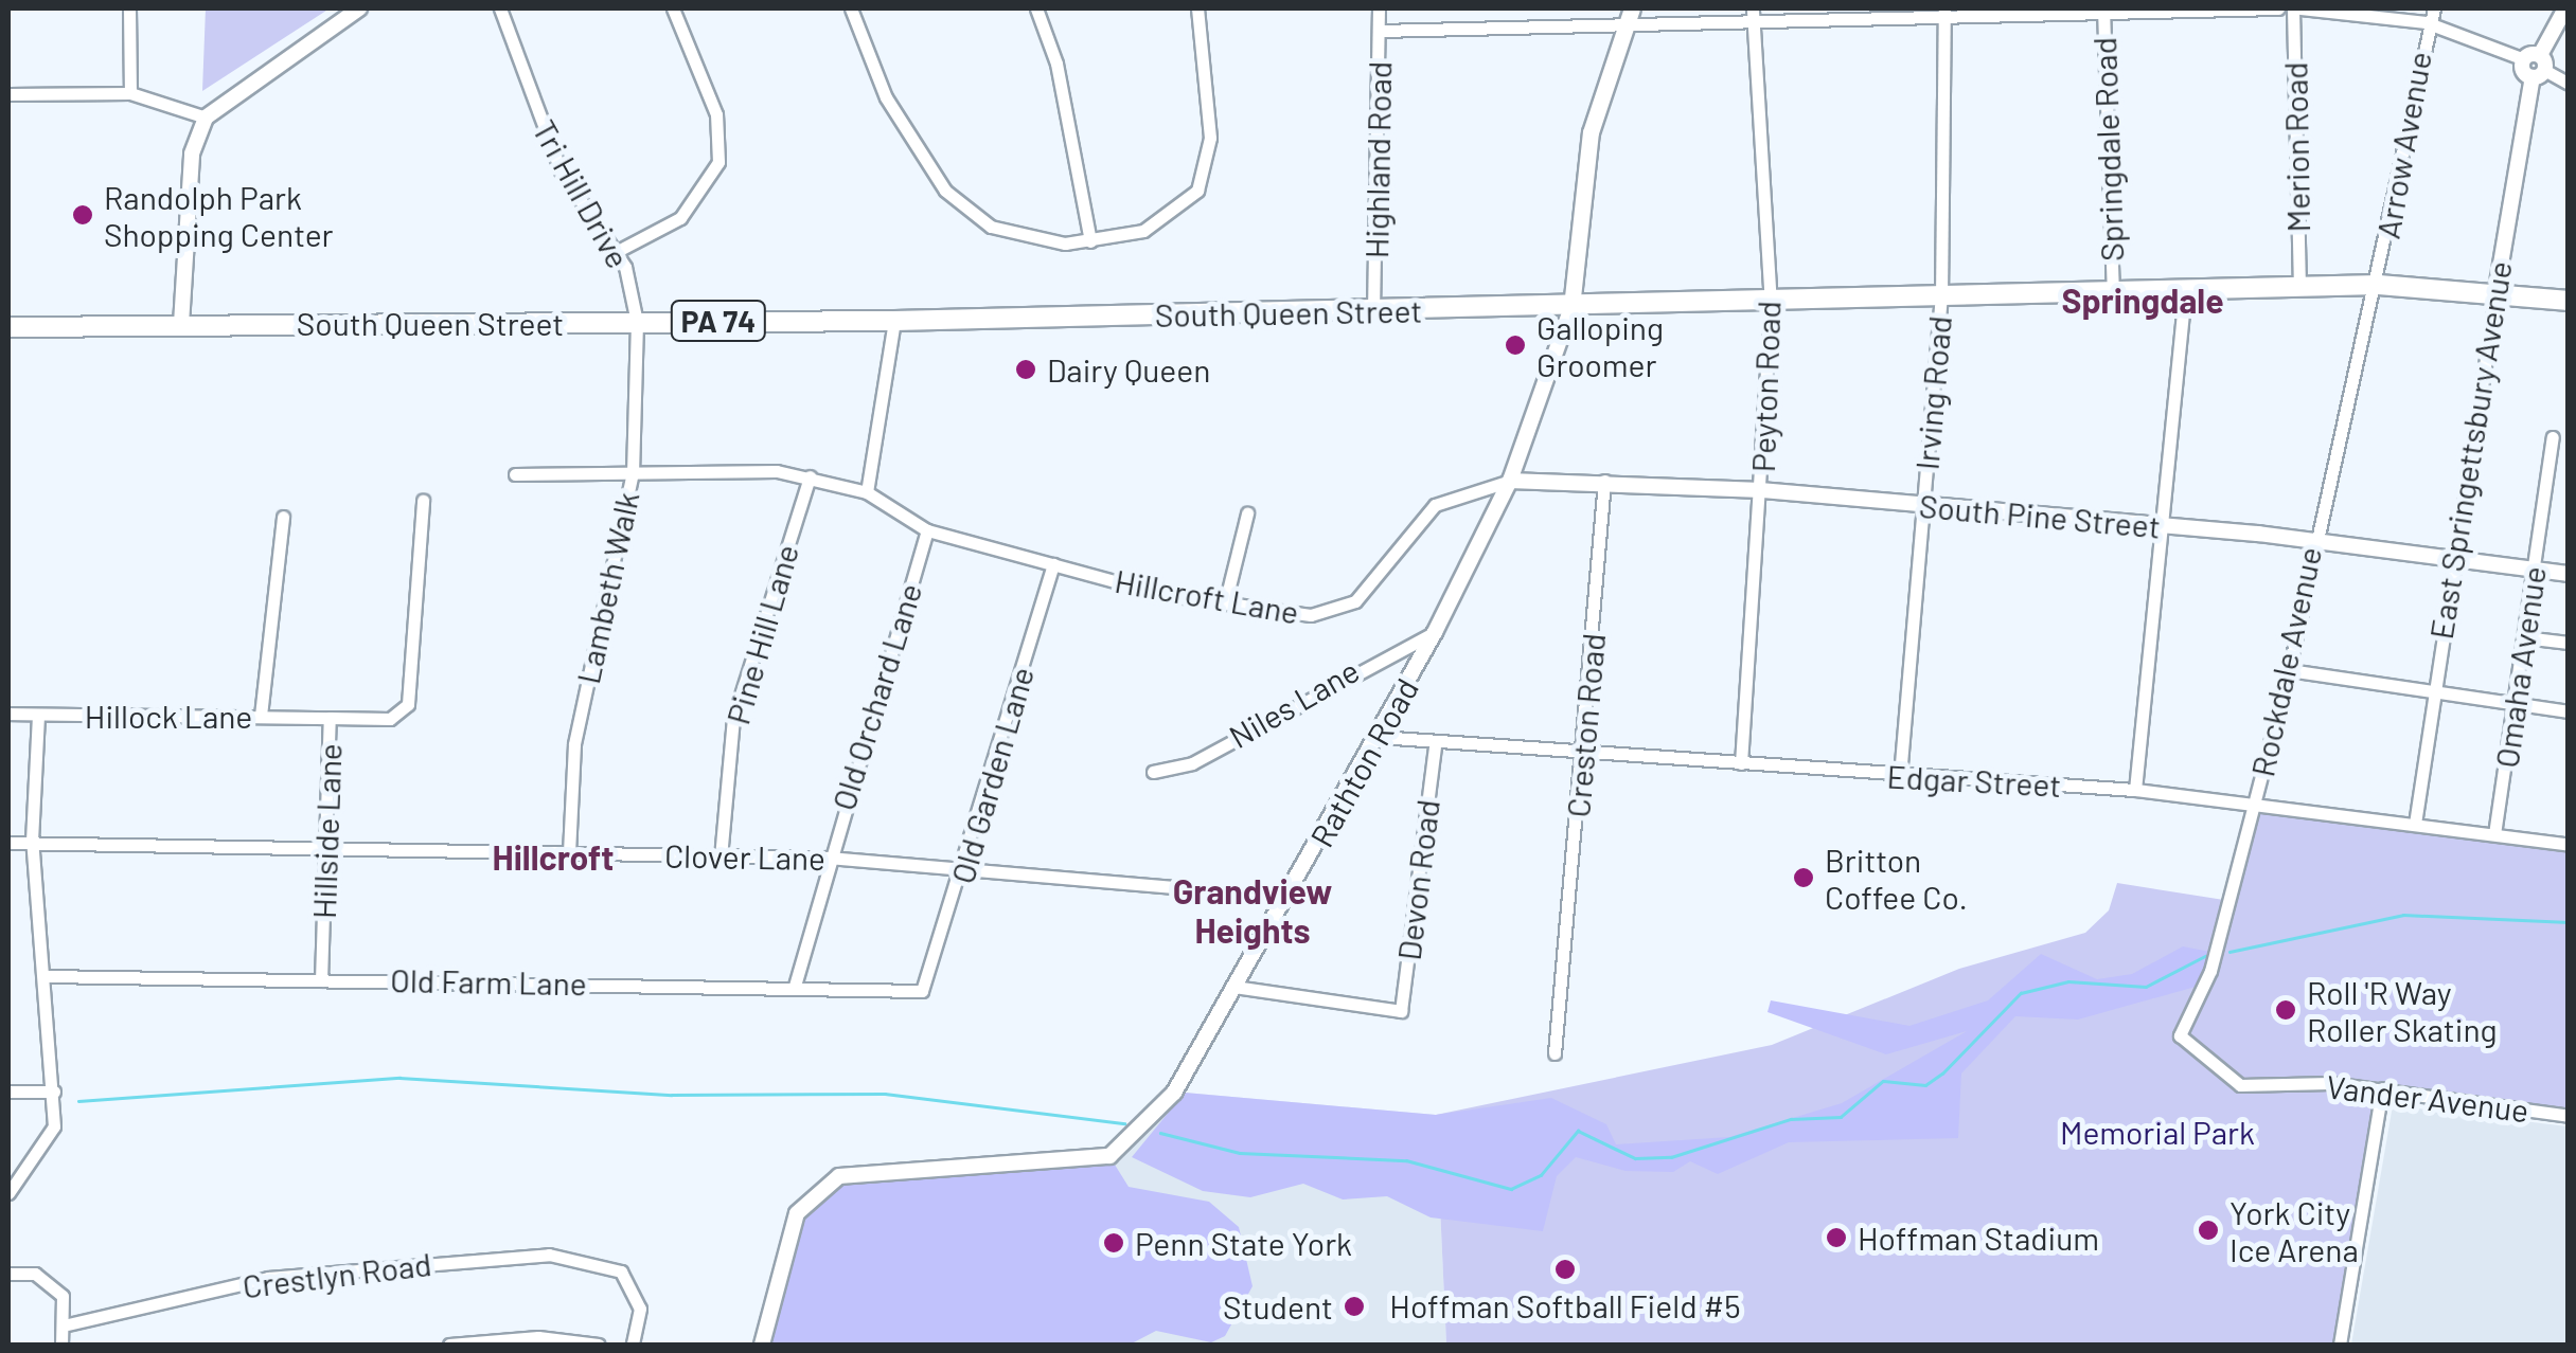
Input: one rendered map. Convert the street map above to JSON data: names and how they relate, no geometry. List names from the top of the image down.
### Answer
{
  "streets": {
    "main road": ["South Queen Street", "PA 74", "Rathton Road"],
    "street": [
      "Arrow Avenue",
      "Merion Road",
      "Springdale Road",
      "Highland Road",
      "Tri Hill Drive",
      "Peyton Road",
      "Irving Road",
      "East Springettsbury Avenue",
      "South Pine Street",
      "Lambeth Walk",
      "Hillcroft Lane",
      "Pine Hill Lane",
      "Rockdale Avenue",
      "Omaha Avenue",
      "Old Orchard Lane",
      "Niles Lane",
      "Hillock Lane",
      "Creston Road",
      "Old Garden Lane",
      "Edgar Street",
      "Hillside Lane",
      "Clover Lane",
      "Devon Road",
      "Old Farm Lane",
      "Vander Avenue",
      "Crestlyn Road"
    ]
  },
  "crossings": [
    ["Arrow Avenue", "South Queen Street"],
    ["Arrow Avenue", "Rockdale Avenue"],
    ["Merion Road", "South Queen Street"],
    ["Springdale Road", "South Queen Street"],
    ["Highland Road", "South Queen Street"],
    ["Tri Hill Drive", "South Queen Street"],
    ["Tri Hill Drive", "Lambeth Walk"],
    ["South Queen Street", "Peyton Road"],
    ["South Queen Street", "Irving Road"],
    ["South Queen Street", "East Springettsbury Avenue"],
    ["South Queen Street", "Lambeth Walk"],
    ["South Queen Street", "Rockdale Avenue"],
    ["South Queen Street", "Rathton Road"],
    ["Peyton Road", "South Pine Street"],
    ["Peyton Road", "Edgar Street"],
    ["Irving Road", "South Pine Street"],
    ["Irving Road", "Edgar Street"],
    ["East Springettsbury Avenue", "South Pine Street"],
    ["East Springettsbury Avenue", "Edgar Street"],
    ["South Pine Street", "Hillcroft Lane"],
    ["South Pine Street", "Rockdale Avenue"],
    ["South Pine Street", "Omaha Avenue"],
    ["South Pine Street", "Creston Road"],
    ["South Pine Street", "Rathton Road"],
    ["Lambeth Walk", "Hillcroft Lane"],
    ["Lambeth Walk", "Clover Lane"],
    ["Hillcroft Lane", "Pine Hill Lane"],
    ["Hillcroft Lane", "Old Orchard Lane"],
    ["Hillcroft Lane", "Rathton Road"],
    ["Hillcroft Lane", "Old Garden Lane"],
    ["Pine Hill Lane", "Clover Lane"],
    ["Rockdale Avenue", "Edgar Street"],
    ["Rockdale Avenue", "Vander Avenue"],
    ["Omaha Avenue", "Edgar Street"],
    ["Old Orchard Lane", "Clover Lane"],
    ["Old Orchard Lane", "Old Farm Lane"],
    ["Niles Lane", "Rathton Road"],
    ["Hillock Lane", "Hillside Lane"],
    ["Creston Road", "Edgar Street"],
    ["Rathton Road", "Edgar Street"],
    ["Rathton Road", "Clover Lane"],
    ["Rathton Road", "Devon Road"],
    ["Old Garden Lane", "Clover Lane"],
    ["Old Garden Lane", "Old Farm Lane"],
    ["Edgar Street", "Devon Road"],
    ["Hillside Lane", "Clover Lane"],
    ["Hillside Lane", "Old Farm Lane"]
  ],
  "districts": ["Springdale", "Hillcroft", "Grandview Heights"],
  "parks": ["Memorial Park"],
  "places": [
    "Randolph Park Shopping Center",
    "Galloping Groomer",
    "Dairy Queen",
    "Britton Coffee Co.",
    "Roll 'R Way Roller Skating",
    "York City Ice Arena",
    "Hoffman Stadium",
    "Penn State York",
    "Hoffman Softball Field #5",
    "Student"
  ]
}
